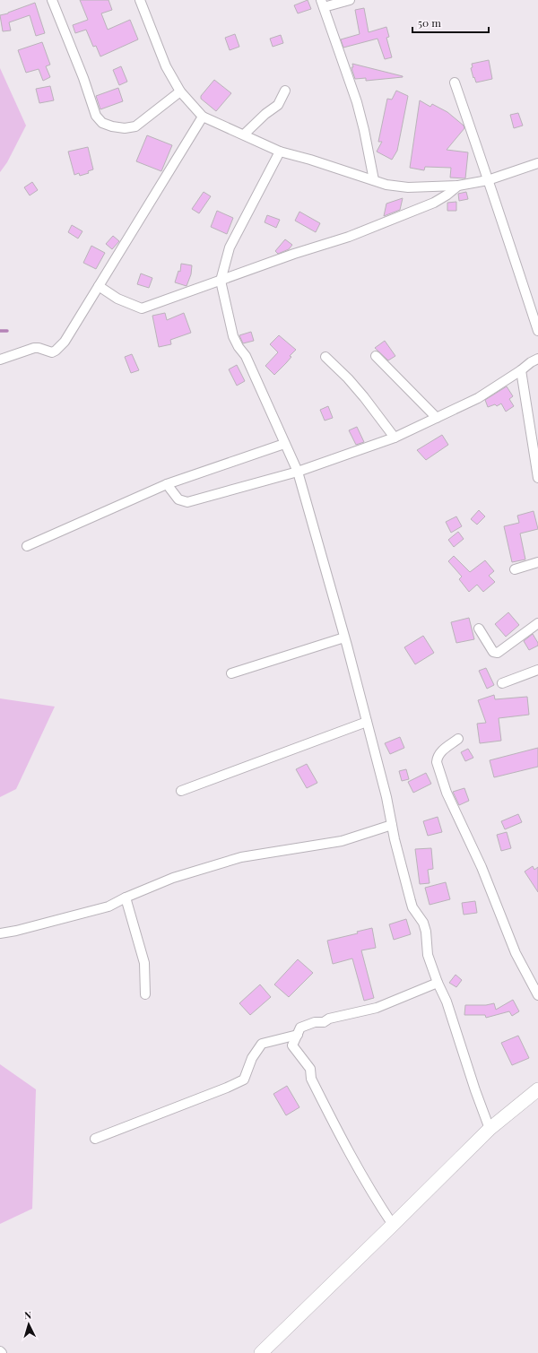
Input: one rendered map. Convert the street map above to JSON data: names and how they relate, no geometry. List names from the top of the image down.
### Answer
{
  "scale_bar": "50 m",
  "north": "top"
}
